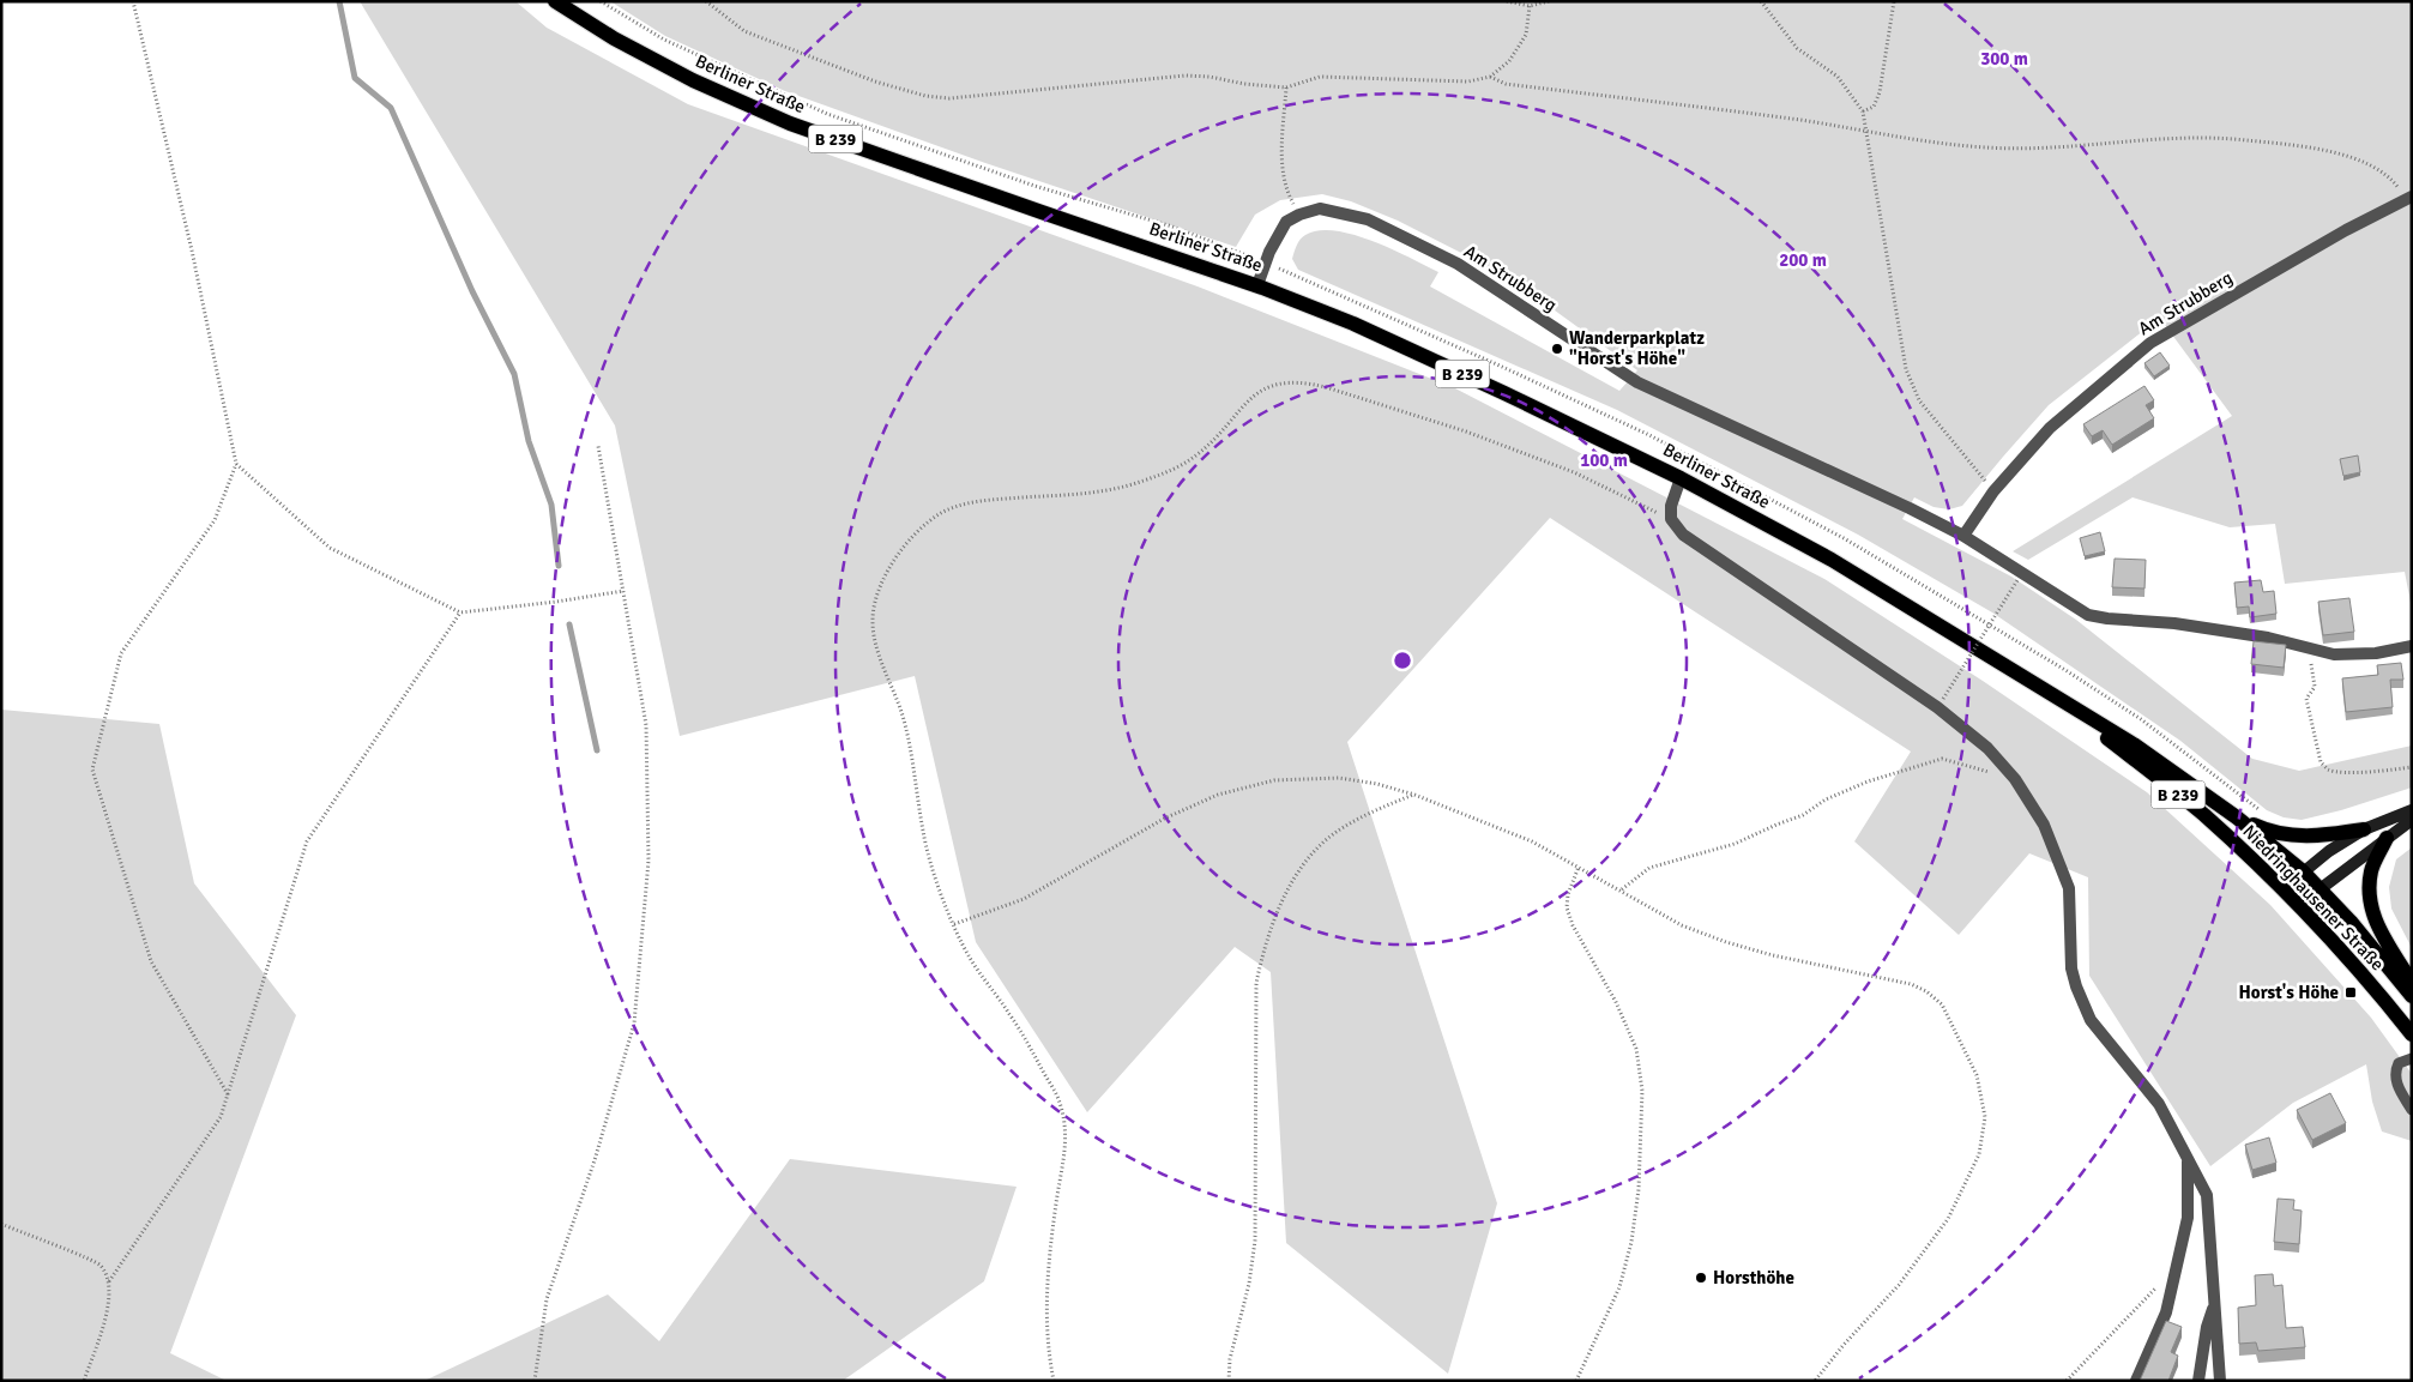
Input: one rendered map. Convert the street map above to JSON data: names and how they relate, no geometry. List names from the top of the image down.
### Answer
{
  "streets": {
    "main road": ["Berliner Straße", "B 239", "Niedringhausener Straße"],
    "street": ["Am Strubberg"]
  },
  "crossings": [
    ["Berliner Straße", "Niedringhausener Straße"],
    ["B 239", "Niedringhausener Straße"]
  ],
  "places": {
    "other": ["Wanderparkplatz \"Horst's Höhe\"", "Horsthöhe"],
    "transit": ["Horst's Höhe"]
  },
  "rings": ["300 m", "200 m", "100 m"]
}
